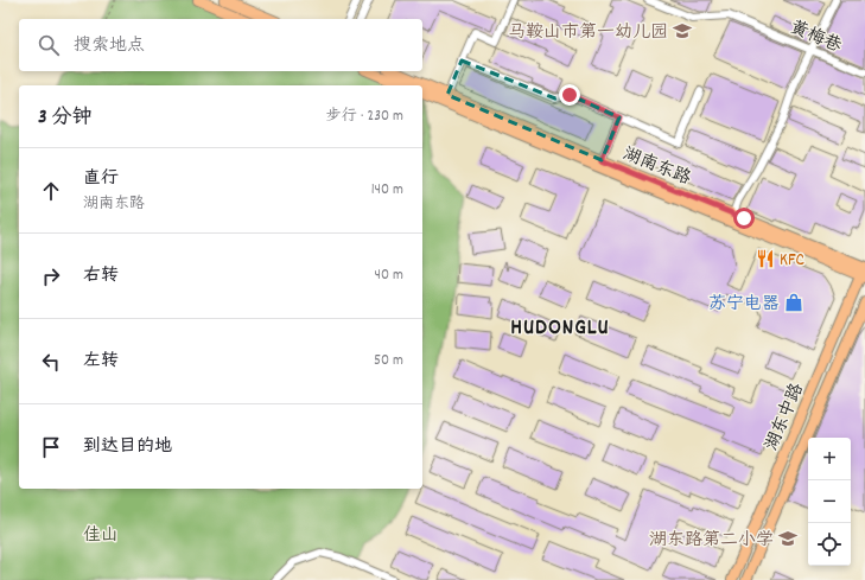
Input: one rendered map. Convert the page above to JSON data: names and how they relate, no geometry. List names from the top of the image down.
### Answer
{
  "streets": {
    "main road": ["湖南东路", "湖东中路"],
    "street": ["黄梅巷"]
  },
  "crossings": [
    ["湖南东路", "湖东中路"]
  ],
  "districts": ["HUDONGLU"],
  "parks": ["佳山"],
  "places": {
    "school or university": ["马鞍山市第一幼儿园", "湖东路第二小学"],
    "restaurant": ["KFC"],
    "shop": ["苏宁电器"]
  },
  "page": {
    "search": "搜索地点",
    "heading": ["3 分钟", "步行 · 230 m"],
    "list": [
      ["直行", "湖南东路", "140 m"],
      ["右转", "40 m"],
      ["左转", "50 m"],
      "到达目的地"
    ],
    "map_buttons": ["+", "−"]
  }
}
